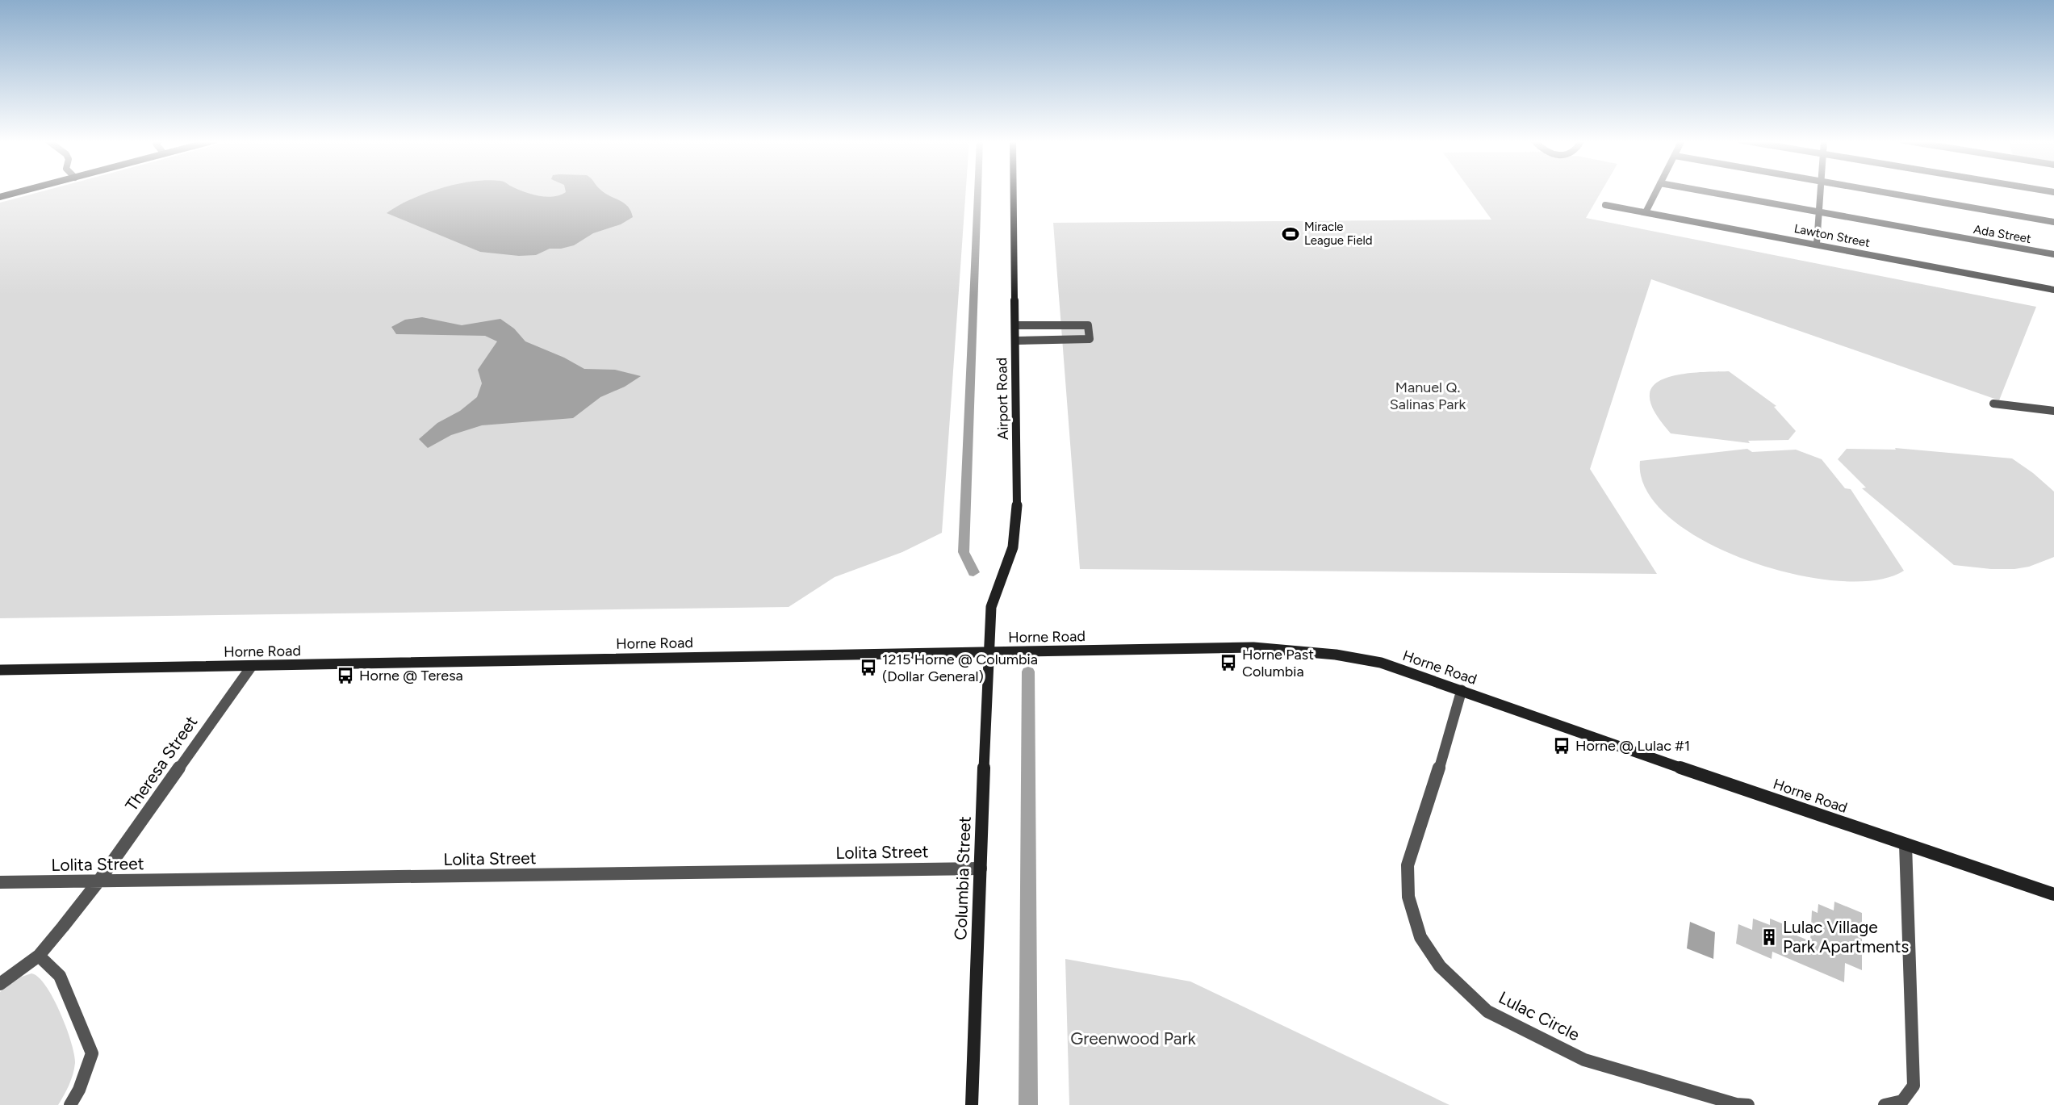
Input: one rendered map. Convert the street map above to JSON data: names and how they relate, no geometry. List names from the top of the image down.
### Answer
{
  "streets": {
    "main road": ["Airport Road", "Horne Road", "Columbia Street"],
    "street": [
      "Ada Street",
      "Lawton Street",
      "Theresa Street",
      "Lolita Street",
      "Lulac Circle"
    ]
  },
  "crossings": [
    ["Airport Road", "Horne Road"],
    ["Airport Road", "Columbia Street"],
    ["Horne Road", "Theresa Street"],
    ["Horne Road", "Columbia Street"],
    ["Horne Road", "Lulac Circle"],
    ["Theresa Street", "Lolita Street"],
    ["Lolita Street", "Columbia Street"]
  ],
  "parks": ["Manuel Q. Salinas Park", "Greenwood Park"],
  "places": {
    "sports": ["Miracle League Field"],
    "bus stop": [
      "Horne Past Columbia",
      "1215 Horne @ Columbia (Dollar General)",
      "Horne @ Teresa",
      "Horne @ Lulac #1"
    ],
    "building": ["Lulac Village Park Apartments"]
  }
}
